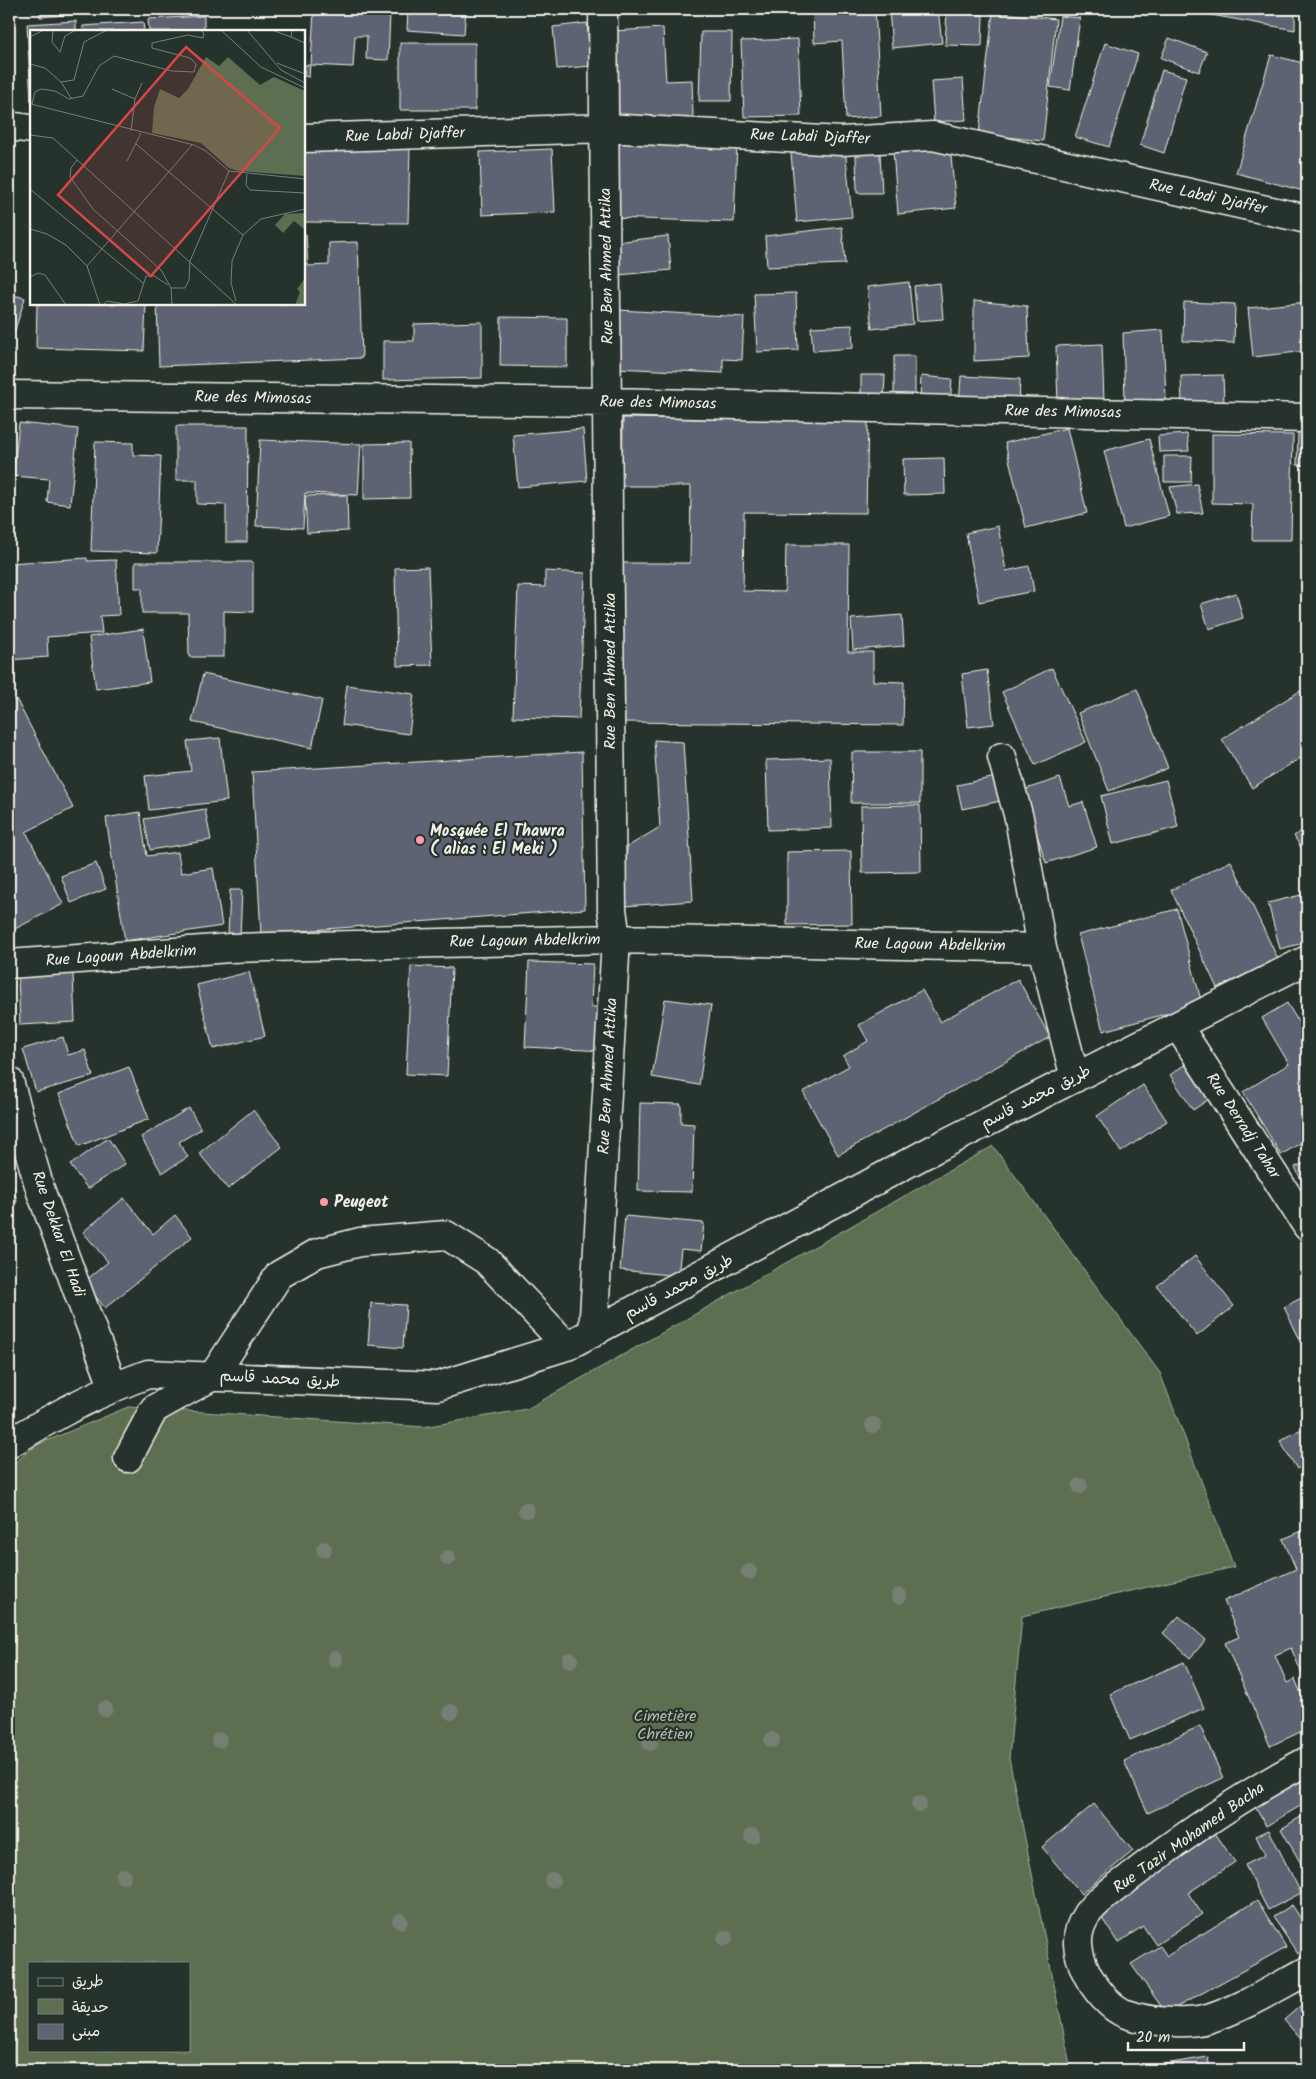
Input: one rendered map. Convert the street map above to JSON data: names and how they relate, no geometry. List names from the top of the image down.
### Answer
{
  "streets": {
    "street": [
      "Rue Labdi Djaffer",
      "Rue Ben Ahmed Attika",
      "Rue des Mimosas",
      "Rue Lagoun Abdelkrim",
      "طريق محمد قاسم",
      "Rue Derradj Tahar",
      "Rue Dekkar El Hadi",
      "Rue Tazir Mohamed Bacha"
    ]
  },
  "crossings": [
    ["Rue Labdi Djaffer", "Rue Ben Ahmed Attika"],
    ["Rue Ben Ahmed Attika", "Rue des Mimosas"],
    ["Rue Ben Ahmed Attika", "Rue Lagoun Abdelkrim"],
    ["Rue Ben Ahmed Attika", "طريق محمد قاسم"],
    ["طريق محمد قاسم", "Rue Derradj Tahar"],
    ["طريق محمد قاسم", "Rue Dekkar El Hadi"]
  ],
  "parks": ["Cimetière Chrétien"],
  "places": ["Mosquée El Thawra ( alias : El Meki )", "Peugeot"],
  "legend": ["طريق", "حديقة", "مبنى"],
  "scale_bar": "20 m"
}
